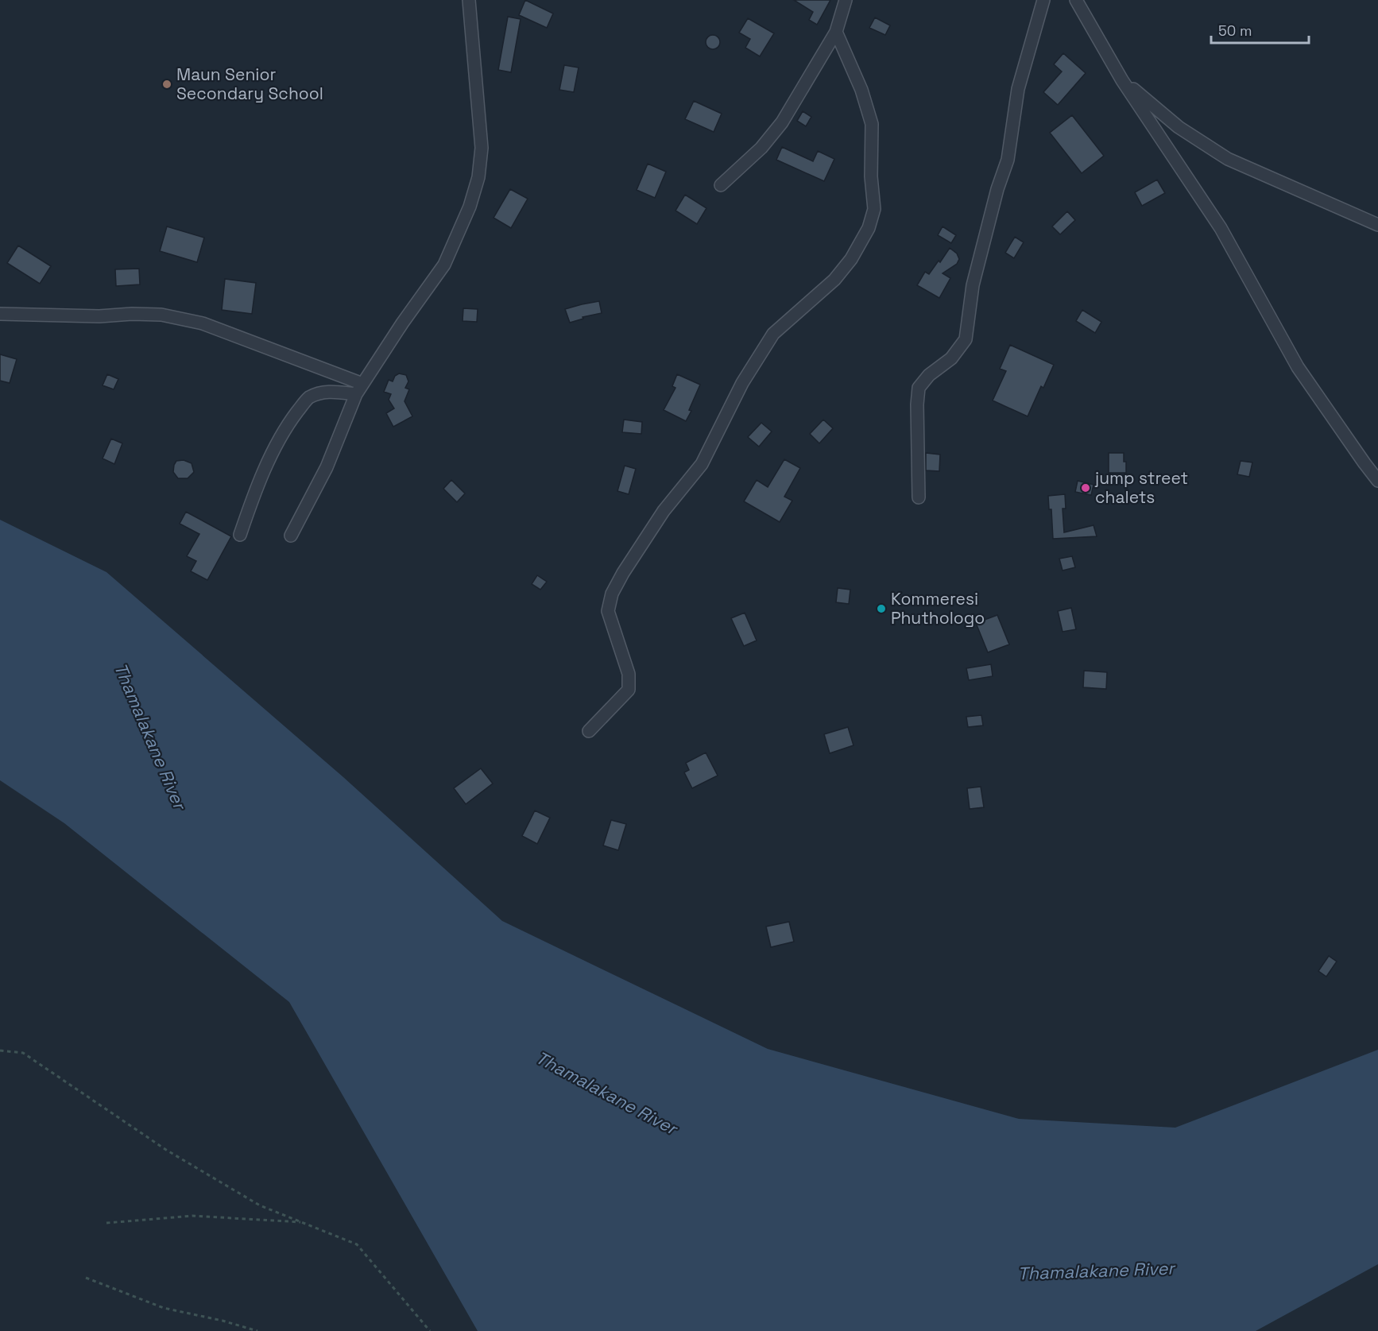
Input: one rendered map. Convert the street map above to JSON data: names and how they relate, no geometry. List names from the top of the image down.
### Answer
{
  "water": ["Thamalakane River"],
  "places": ["Maun Senior Secondary School", "jump street chalets", "Kommeresi Phuthologo"],
  "scale_bar": "50 m"
}
